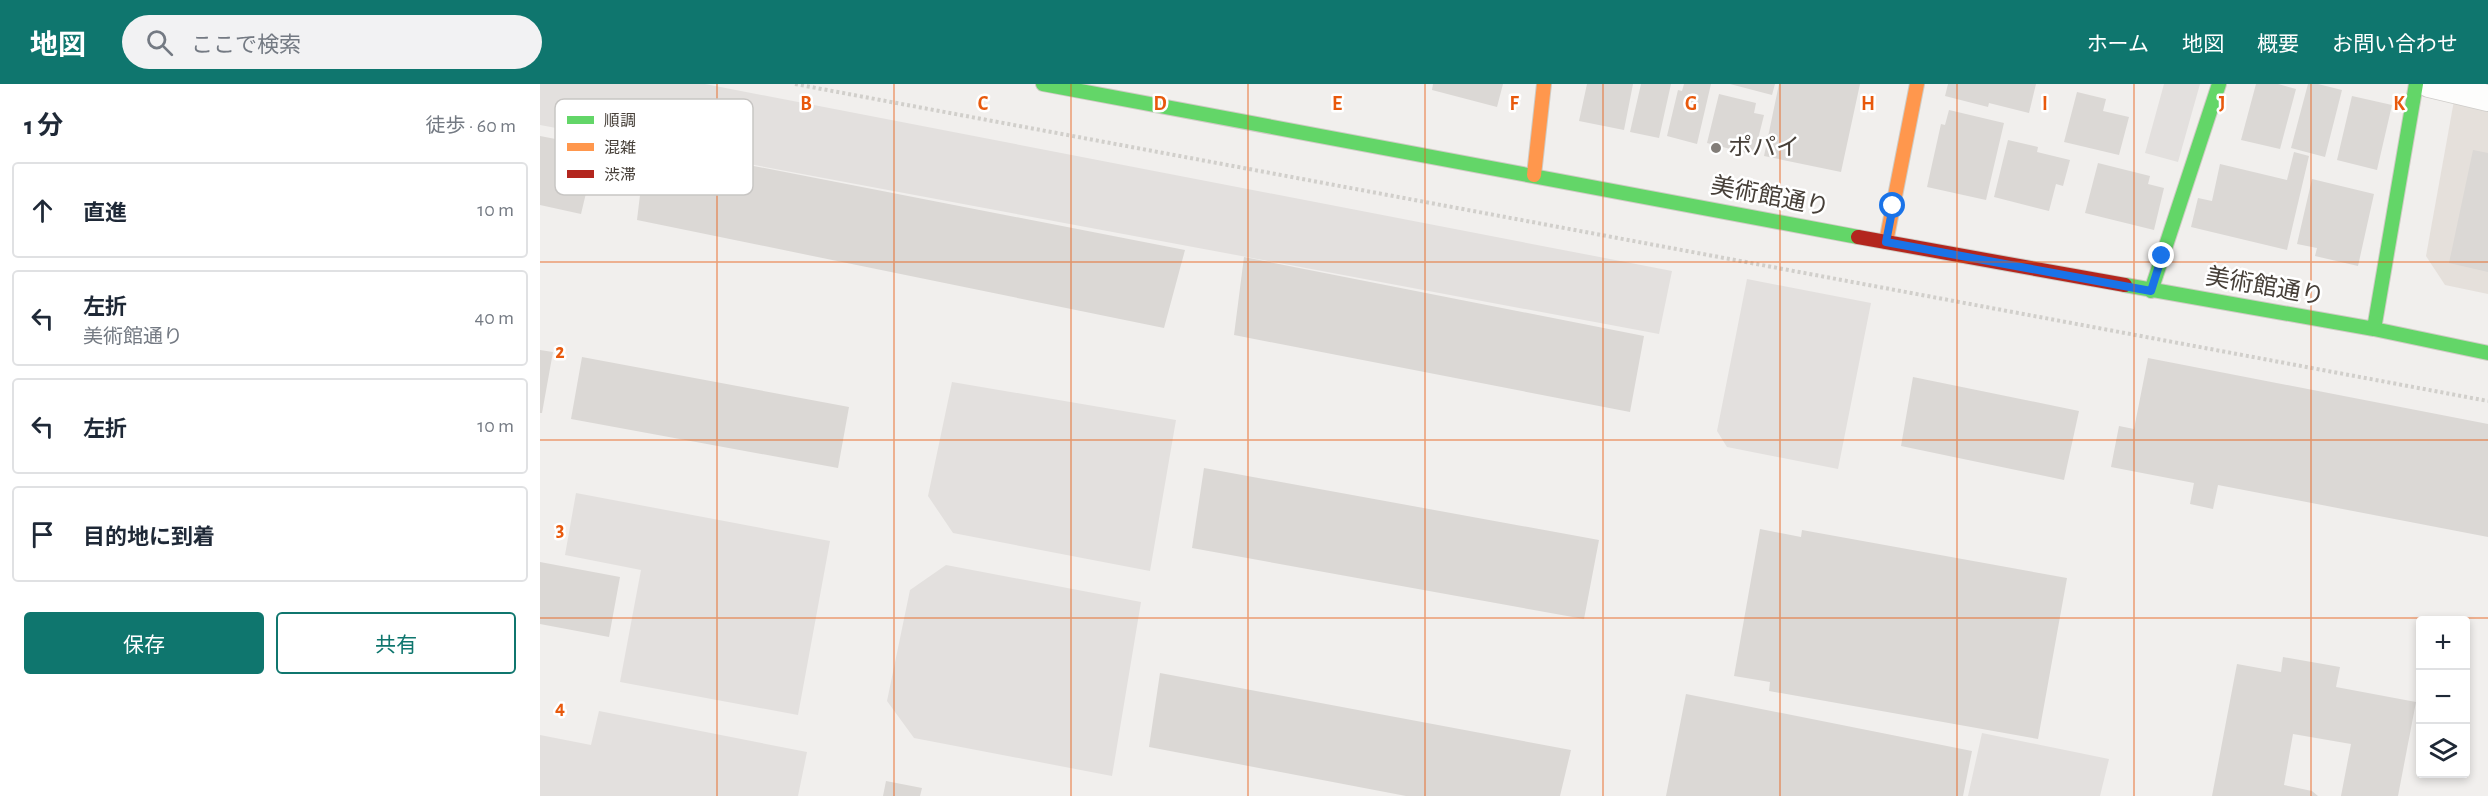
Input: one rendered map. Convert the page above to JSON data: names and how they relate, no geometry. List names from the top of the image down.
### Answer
{
  "streets": {
    "street": ["美術館通り"]
  },
  "places": ["ポパイ"],
  "legend": ["順調", "混雑", "渋滞"],
  "page": {
    "header": "地図",
    "search": "ここで検索",
    "nav": [
      "ホーム",
      "地図",
      "概要",
      "お問い合わせ"
    ],
    "heading": ["1 分", "徒歩 · 60 m"],
    "list": [
      ["直進", "10 m"],
      ["左折", "美術館通り", "40 m"],
      ["左折", "10 m"],
      "目的地に到着"
    ],
    "buttons": ["保存", "共有"],
    "map_buttons": ["+", "−"]
  },
  "grid": {
    "columns": [
      "B",
      "C",
      "D",
      "E",
      "F",
      "G",
      "H",
      "I",
      "J",
      "K"
    ],
    "rows": ["2", "3", "4"]
  }
}
